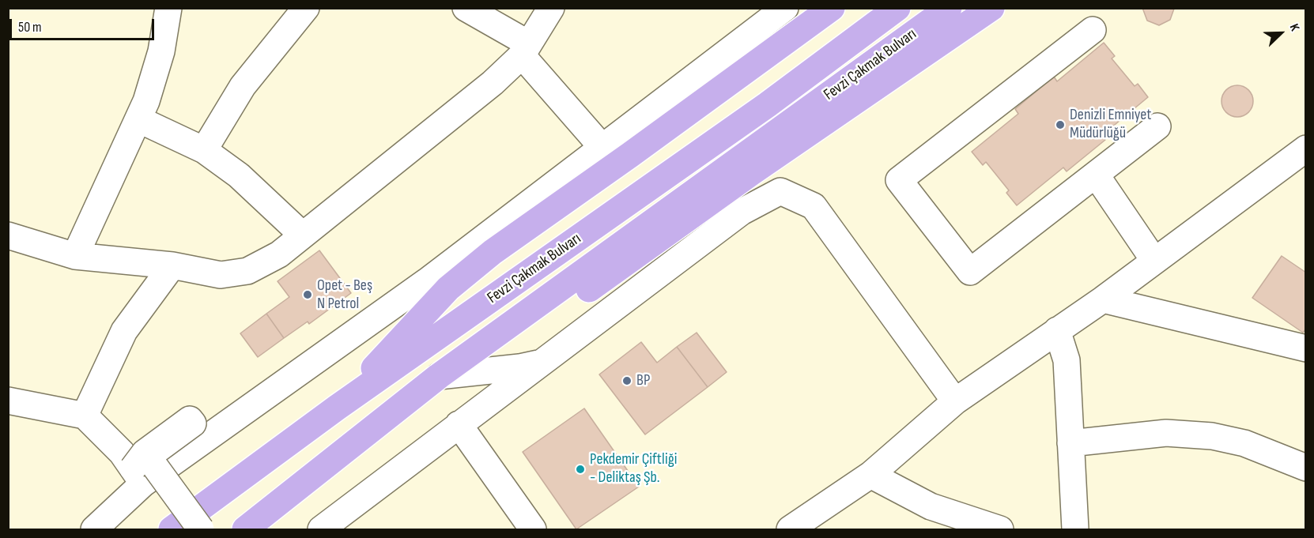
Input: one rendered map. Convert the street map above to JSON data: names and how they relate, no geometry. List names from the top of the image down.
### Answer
{
  "streets": {
    "main road": ["Fevzi Çakmak Bulvarı"]
  },
  "places": [
    "Denizli Emniyet Müdürlüğü",
    "Opet - Beş N Petrol",
    "BP",
    "Pekdemir Çiftliği - Deliktaş Şb."
  ],
  "scale_bar": "50 m",
  "north": "top right"
}
